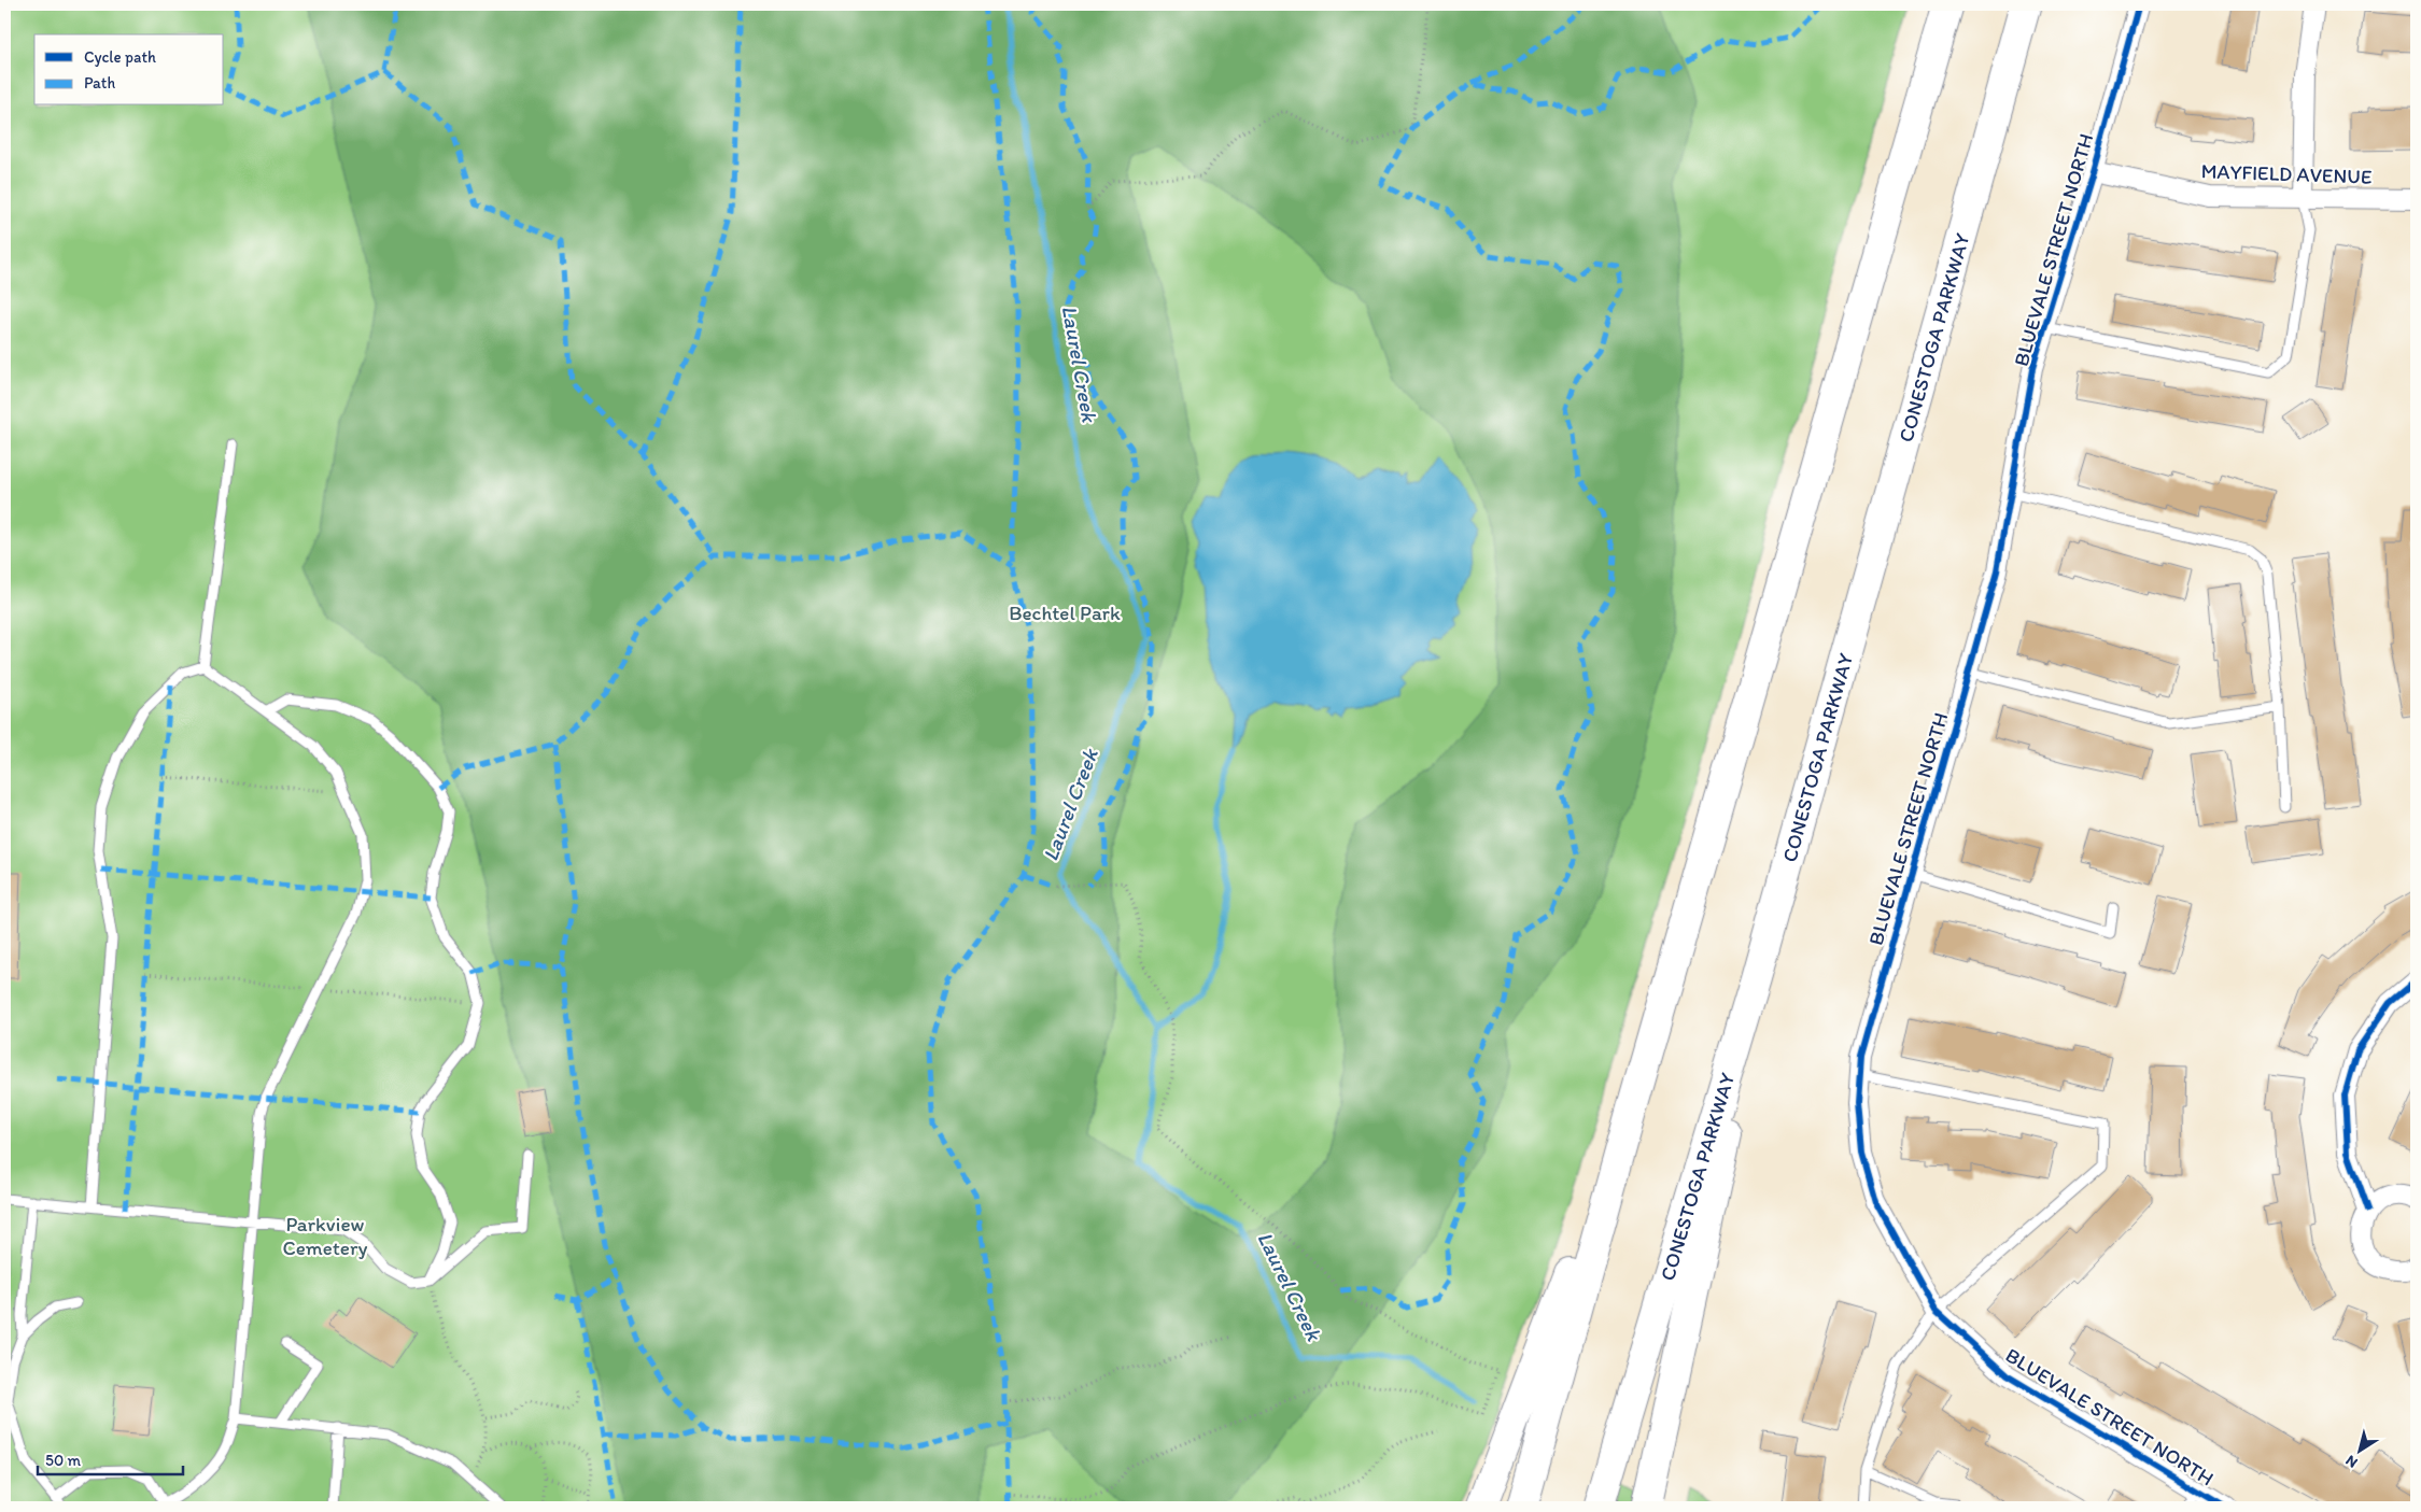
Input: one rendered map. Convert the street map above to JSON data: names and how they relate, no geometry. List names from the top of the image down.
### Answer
{
  "streets": {
    "highway": ["CONESTOGA PARKWAY"],
    "street": ["MAYFIELD AVENUE", "BLUEVALE STREET NORTH"]
  },
  "crossings": [
    ["MAYFIELD AVENUE", "BLUEVALE STREET NORTH"]
  ],
  "water": ["Laurel Creek"],
  "parks": ["Bechtel Park", "Parkview Cemetery"],
  "legend": ["Cycle path", "Path"],
  "scale_bar": "50 m",
  "north": "bottom left"
}
